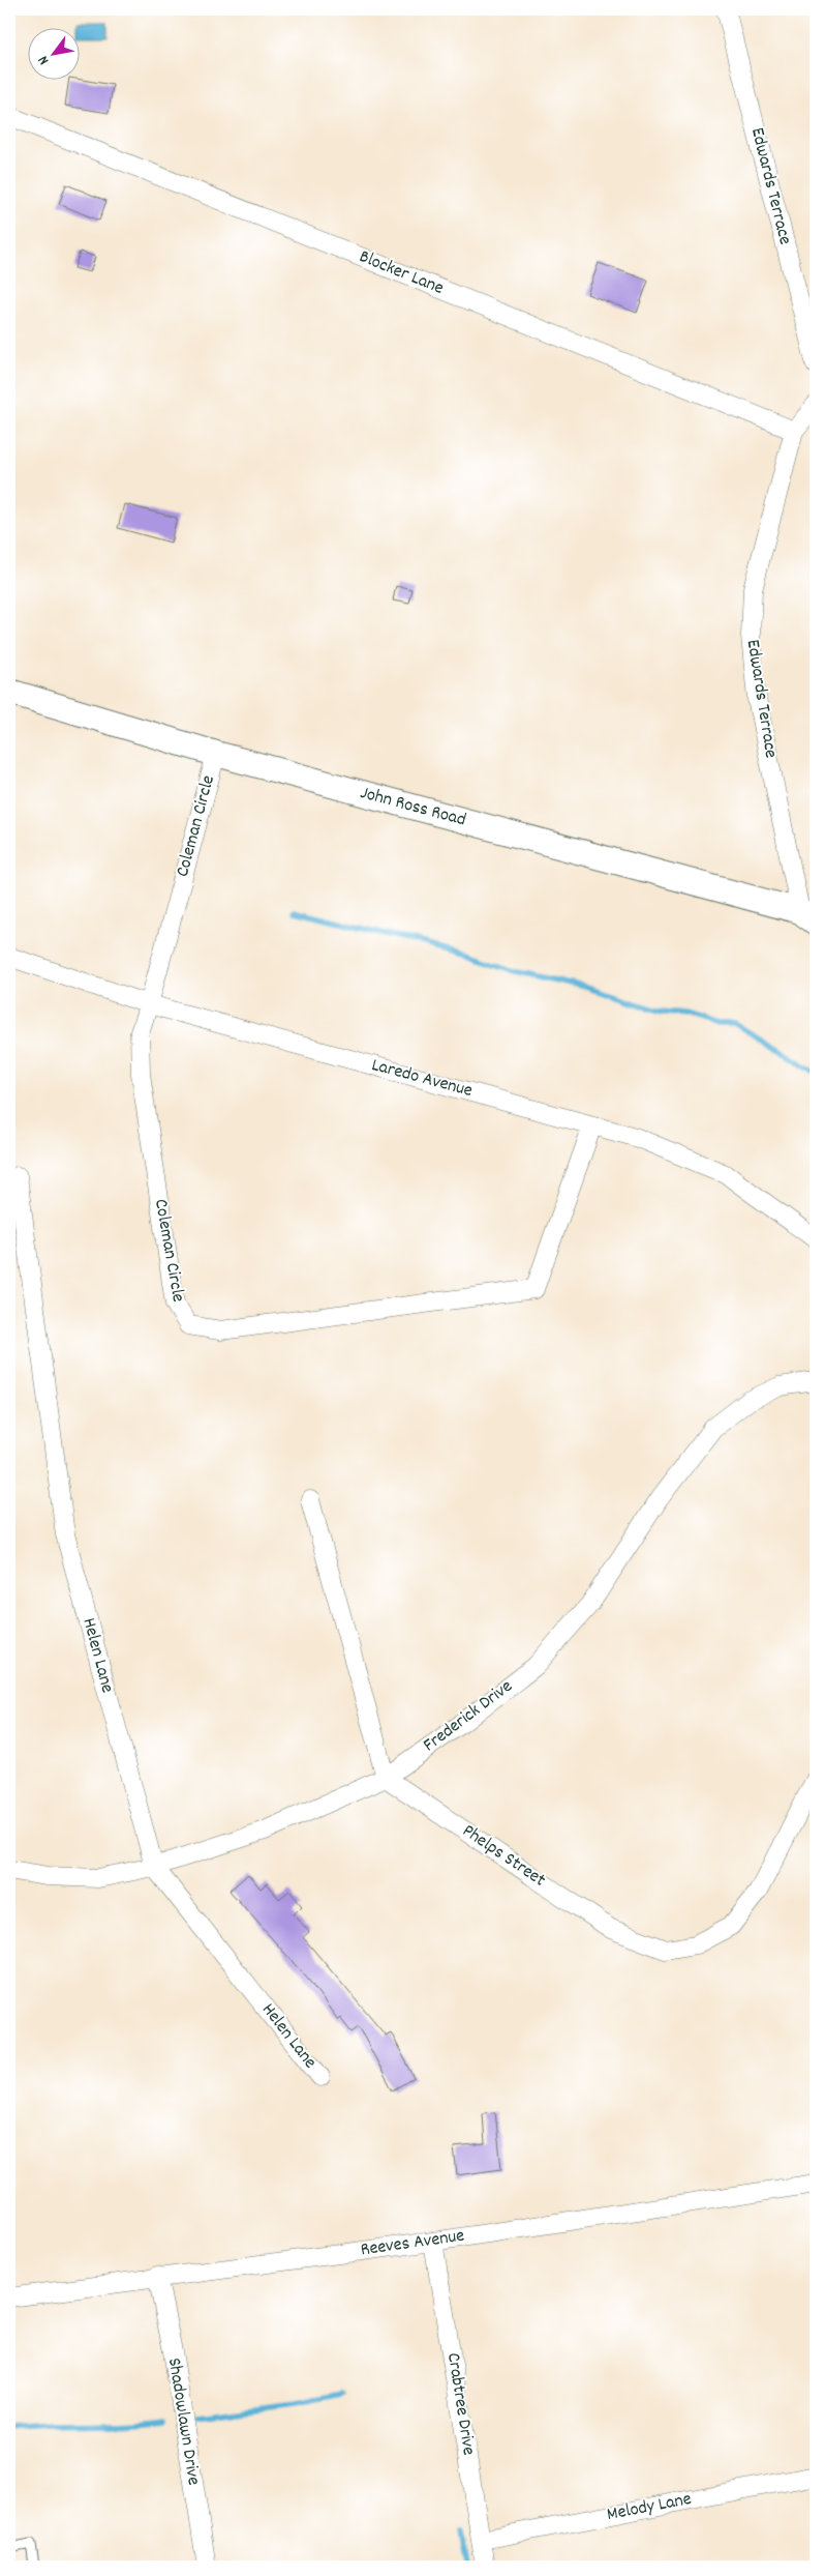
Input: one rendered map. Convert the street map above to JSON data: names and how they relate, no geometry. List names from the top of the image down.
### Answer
{
  "streets": {
    "street": [
      "Edwards Terrace",
      "Blocker Lane",
      "John Ross Road",
      "Coleman Circle",
      "Laredo Avenue",
      "Helen Lane",
      "Frederick Drive",
      "Phelps Street",
      "Reeves Avenue",
      "Crabtree Drive",
      "Shadowlawn Drive",
      "Melody Lane"
    ]
  },
  "crossings": [
    ["Edwards Terrace", "Blocker Lane"],
    ["Edwards Terrace", "John Ross Road"],
    ["John Ross Road", "Coleman Circle"],
    ["Coleman Circle", "Laredo Avenue"],
    ["Helen Lane", "Frederick Drive"],
    ["Frederick Drive", "Phelps Street"],
    ["Reeves Avenue", "Crabtree Drive"],
    ["Reeves Avenue", "Shadowlawn Drive"],
    ["Crabtree Drive", "Melody Lane"]
  ],
  "north": "bottom left"
}
